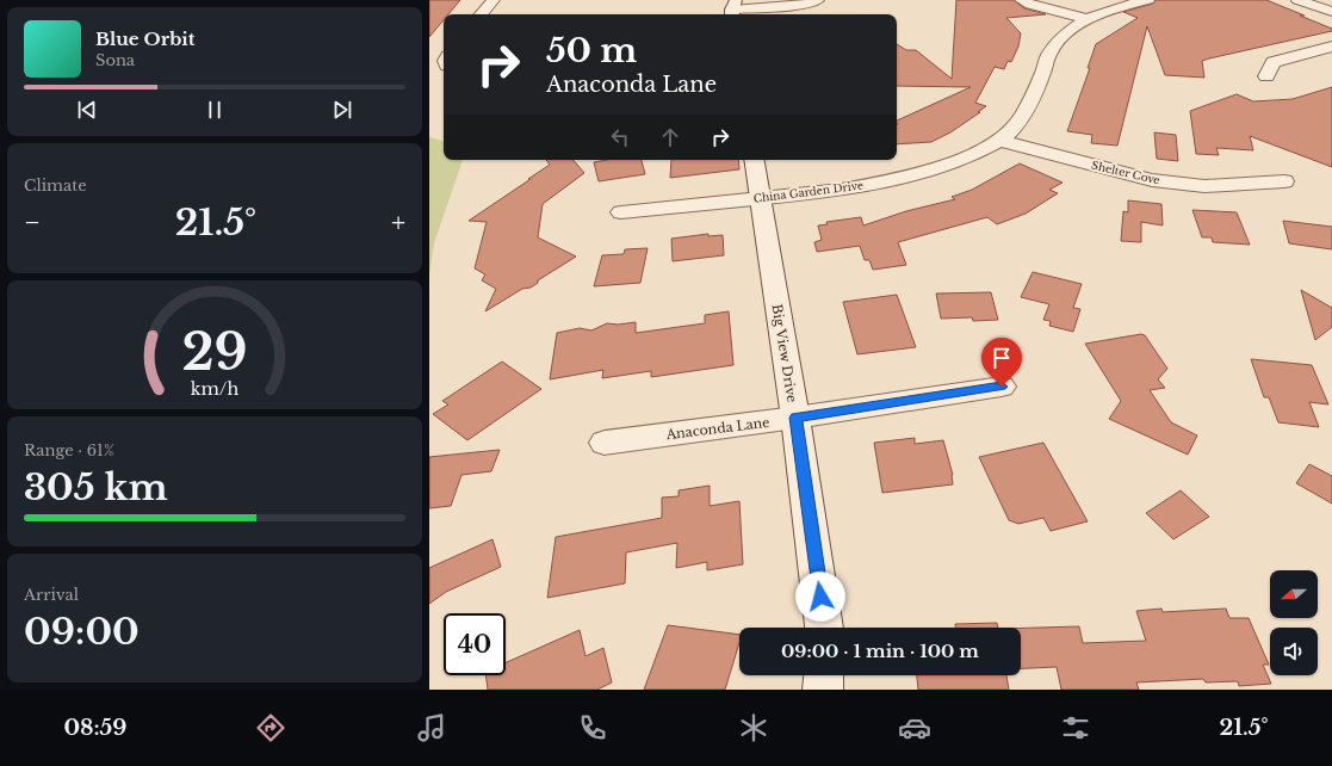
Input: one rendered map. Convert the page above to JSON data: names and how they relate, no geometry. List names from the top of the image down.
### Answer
{
  "streets": {
    "street": [
      "Shelter Cove",
      "China Garden Drive",
      "Big View Drive",
      "Anaconda Lane"
    ]
  },
  "crossings": [
    ["Shelter Cove", "China Garden Drive"],
    ["China Garden Drive", "Big View Drive"],
    ["Big View Drive", "Anaconda Lane"]
  ],
  "north": "left",
  "page": {
    "turn": ["50 m", "Anaconda Lane"],
    "song": ["Blue Orbit", "Sona"],
    "tile": [
      "Climate",
      ["Range · 61%", "305 km"],
      ["Arrival", "09:00"]
    ],
    "heat": ["−", "21.5°", "+"],
    "limit": "40",
    "trip": "09:00 · 1 min · 100 m",
    "tabs": ["08:59", "21.5°"],
    "gauge": ["29", "km/h"]
  }
}
